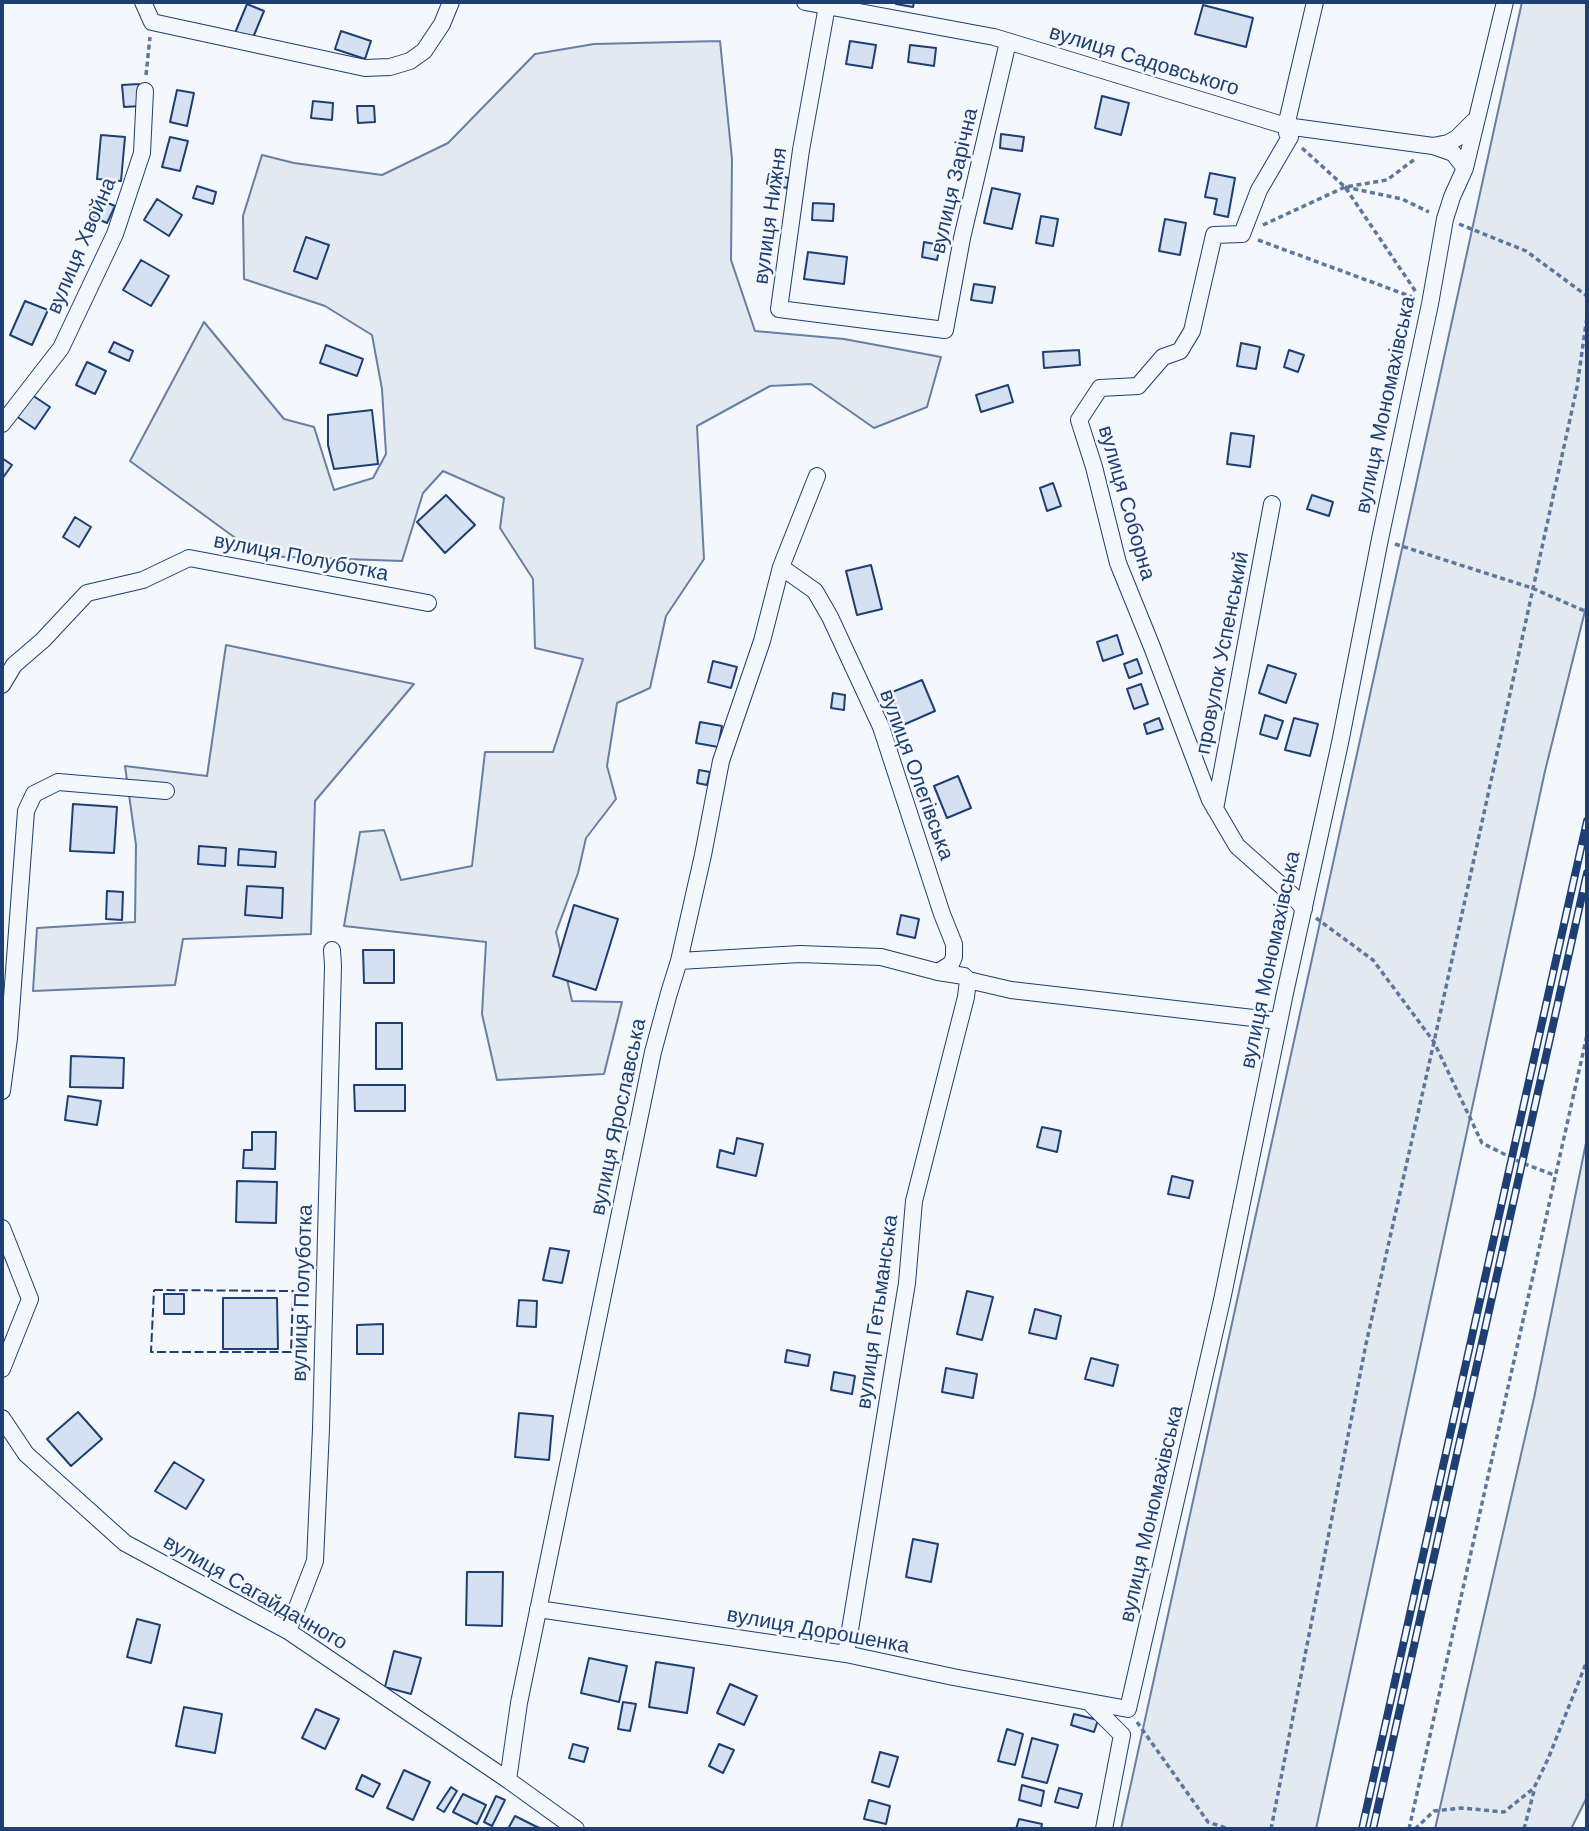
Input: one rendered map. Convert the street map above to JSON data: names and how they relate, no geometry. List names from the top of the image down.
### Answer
{
  "streets": {
    "street": [
      "вулиця Садовського",
      "вулиця Зарічна",
      "вулиця Нижня",
      "вулиця Хвойна",
      "вулиця Мономахівська",
      "вулиця Соборна",
      "вулиця Полуботка",
      "провулок Успенський",
      "вулиця Олегівська",
      "вулиця Ярославська",
      "вулиця Гетьманська",
      "вулиця Сагайдачного",
      "вулиця Дорошенка"
    ]
  },
  "crossings": [
    ["вулиця Садовського", "вулиця Зарічна"],
    ["вулиця Садовського", "вулиця Нижня"],
    ["вулиця Садовського", "вулиця Мономахівська"],
    ["вулиця Зарічна", "вулиця Нижня"],
    ["вулиця Мономахівська", "вулиця Соборна"],
    ["вулиця Мономахівська", "вулиця Дорошенка"],
    ["вулиця Соборна", "провулок Успенський"],
    ["вулиця Полуботка", "вулиця Сагайдачного"],
    ["вулиця Олегівська", "вулиця Ярославська"],
    ["вулиця Ярославська", "вулиця Сагайдачного"],
    ["вулиця Ярославська", "вулиця Дорошенка"],
    ["вулиця Гетьманська", "вулиця Дорошенка"]
  ]
}
